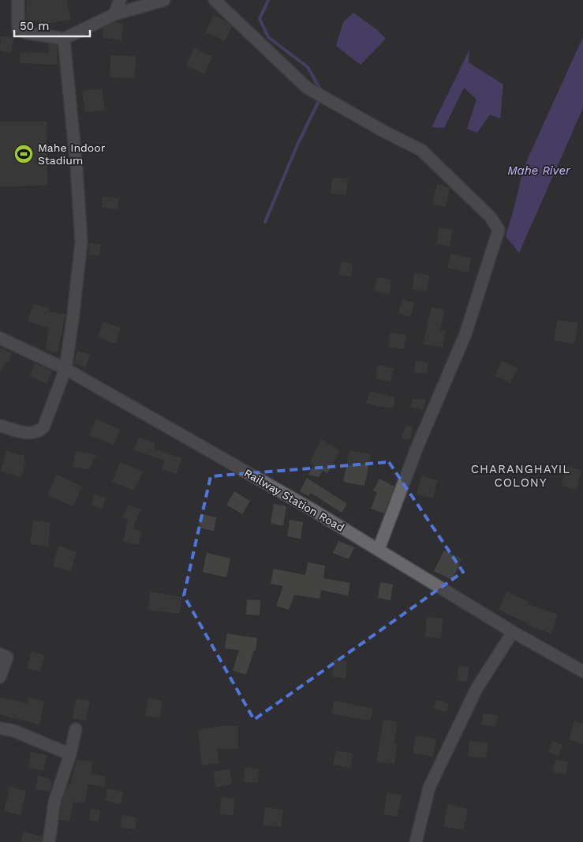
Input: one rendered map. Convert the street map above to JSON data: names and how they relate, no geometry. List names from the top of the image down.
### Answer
{
  "streets": {
    "street": ["Railway Station Road"]
  },
  "districts": ["CHARANGHAYIL COLONY"],
  "water": ["Mahe River"],
  "places": {
    "sports": ["Mahe Indoor Stadium"]
  },
  "scale_bar": "50 m"
}
